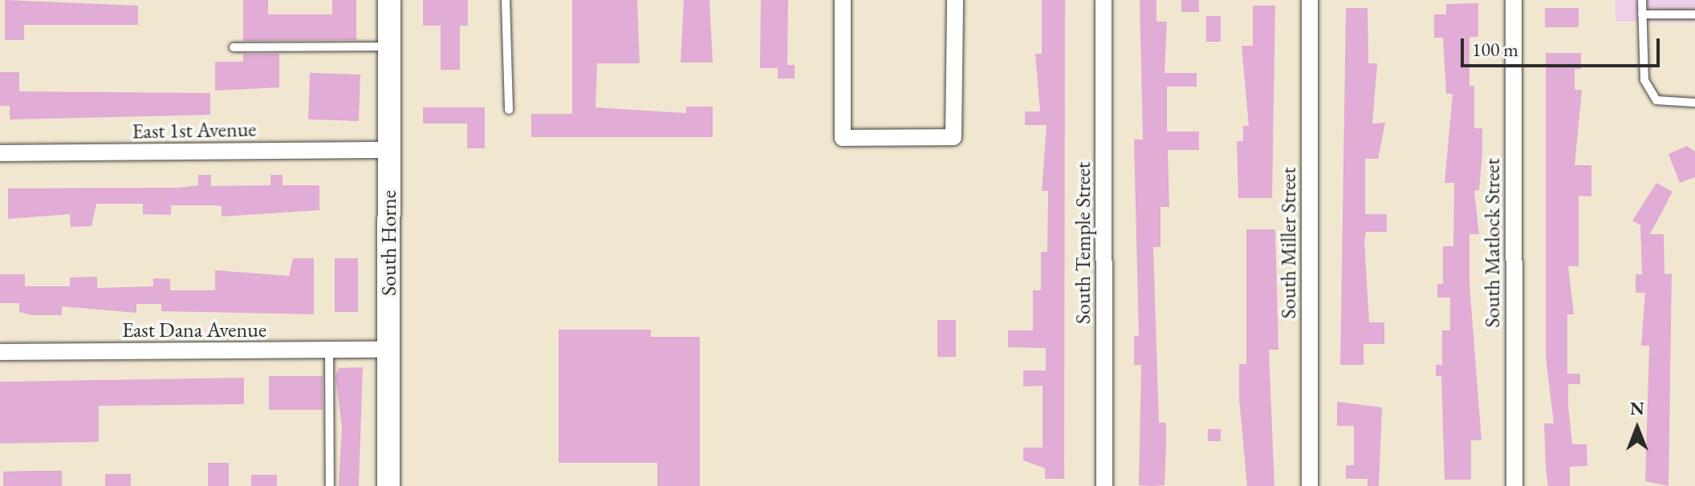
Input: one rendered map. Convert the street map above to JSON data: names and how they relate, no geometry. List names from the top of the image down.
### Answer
{
  "streets": {
    "street": [
      "East 1st Avenue",
      "South Horne",
      "South Temple Street",
      "South Miller Street",
      "South Matlock Street",
      "East Dana Avenue"
    ]
  },
  "crossings": [
    ["East 1st Avenue", "South Horne"],
    ["South Horne", "East Dana Avenue"]
  ],
  "scale_bar": "100 m",
  "north": "top"
}
